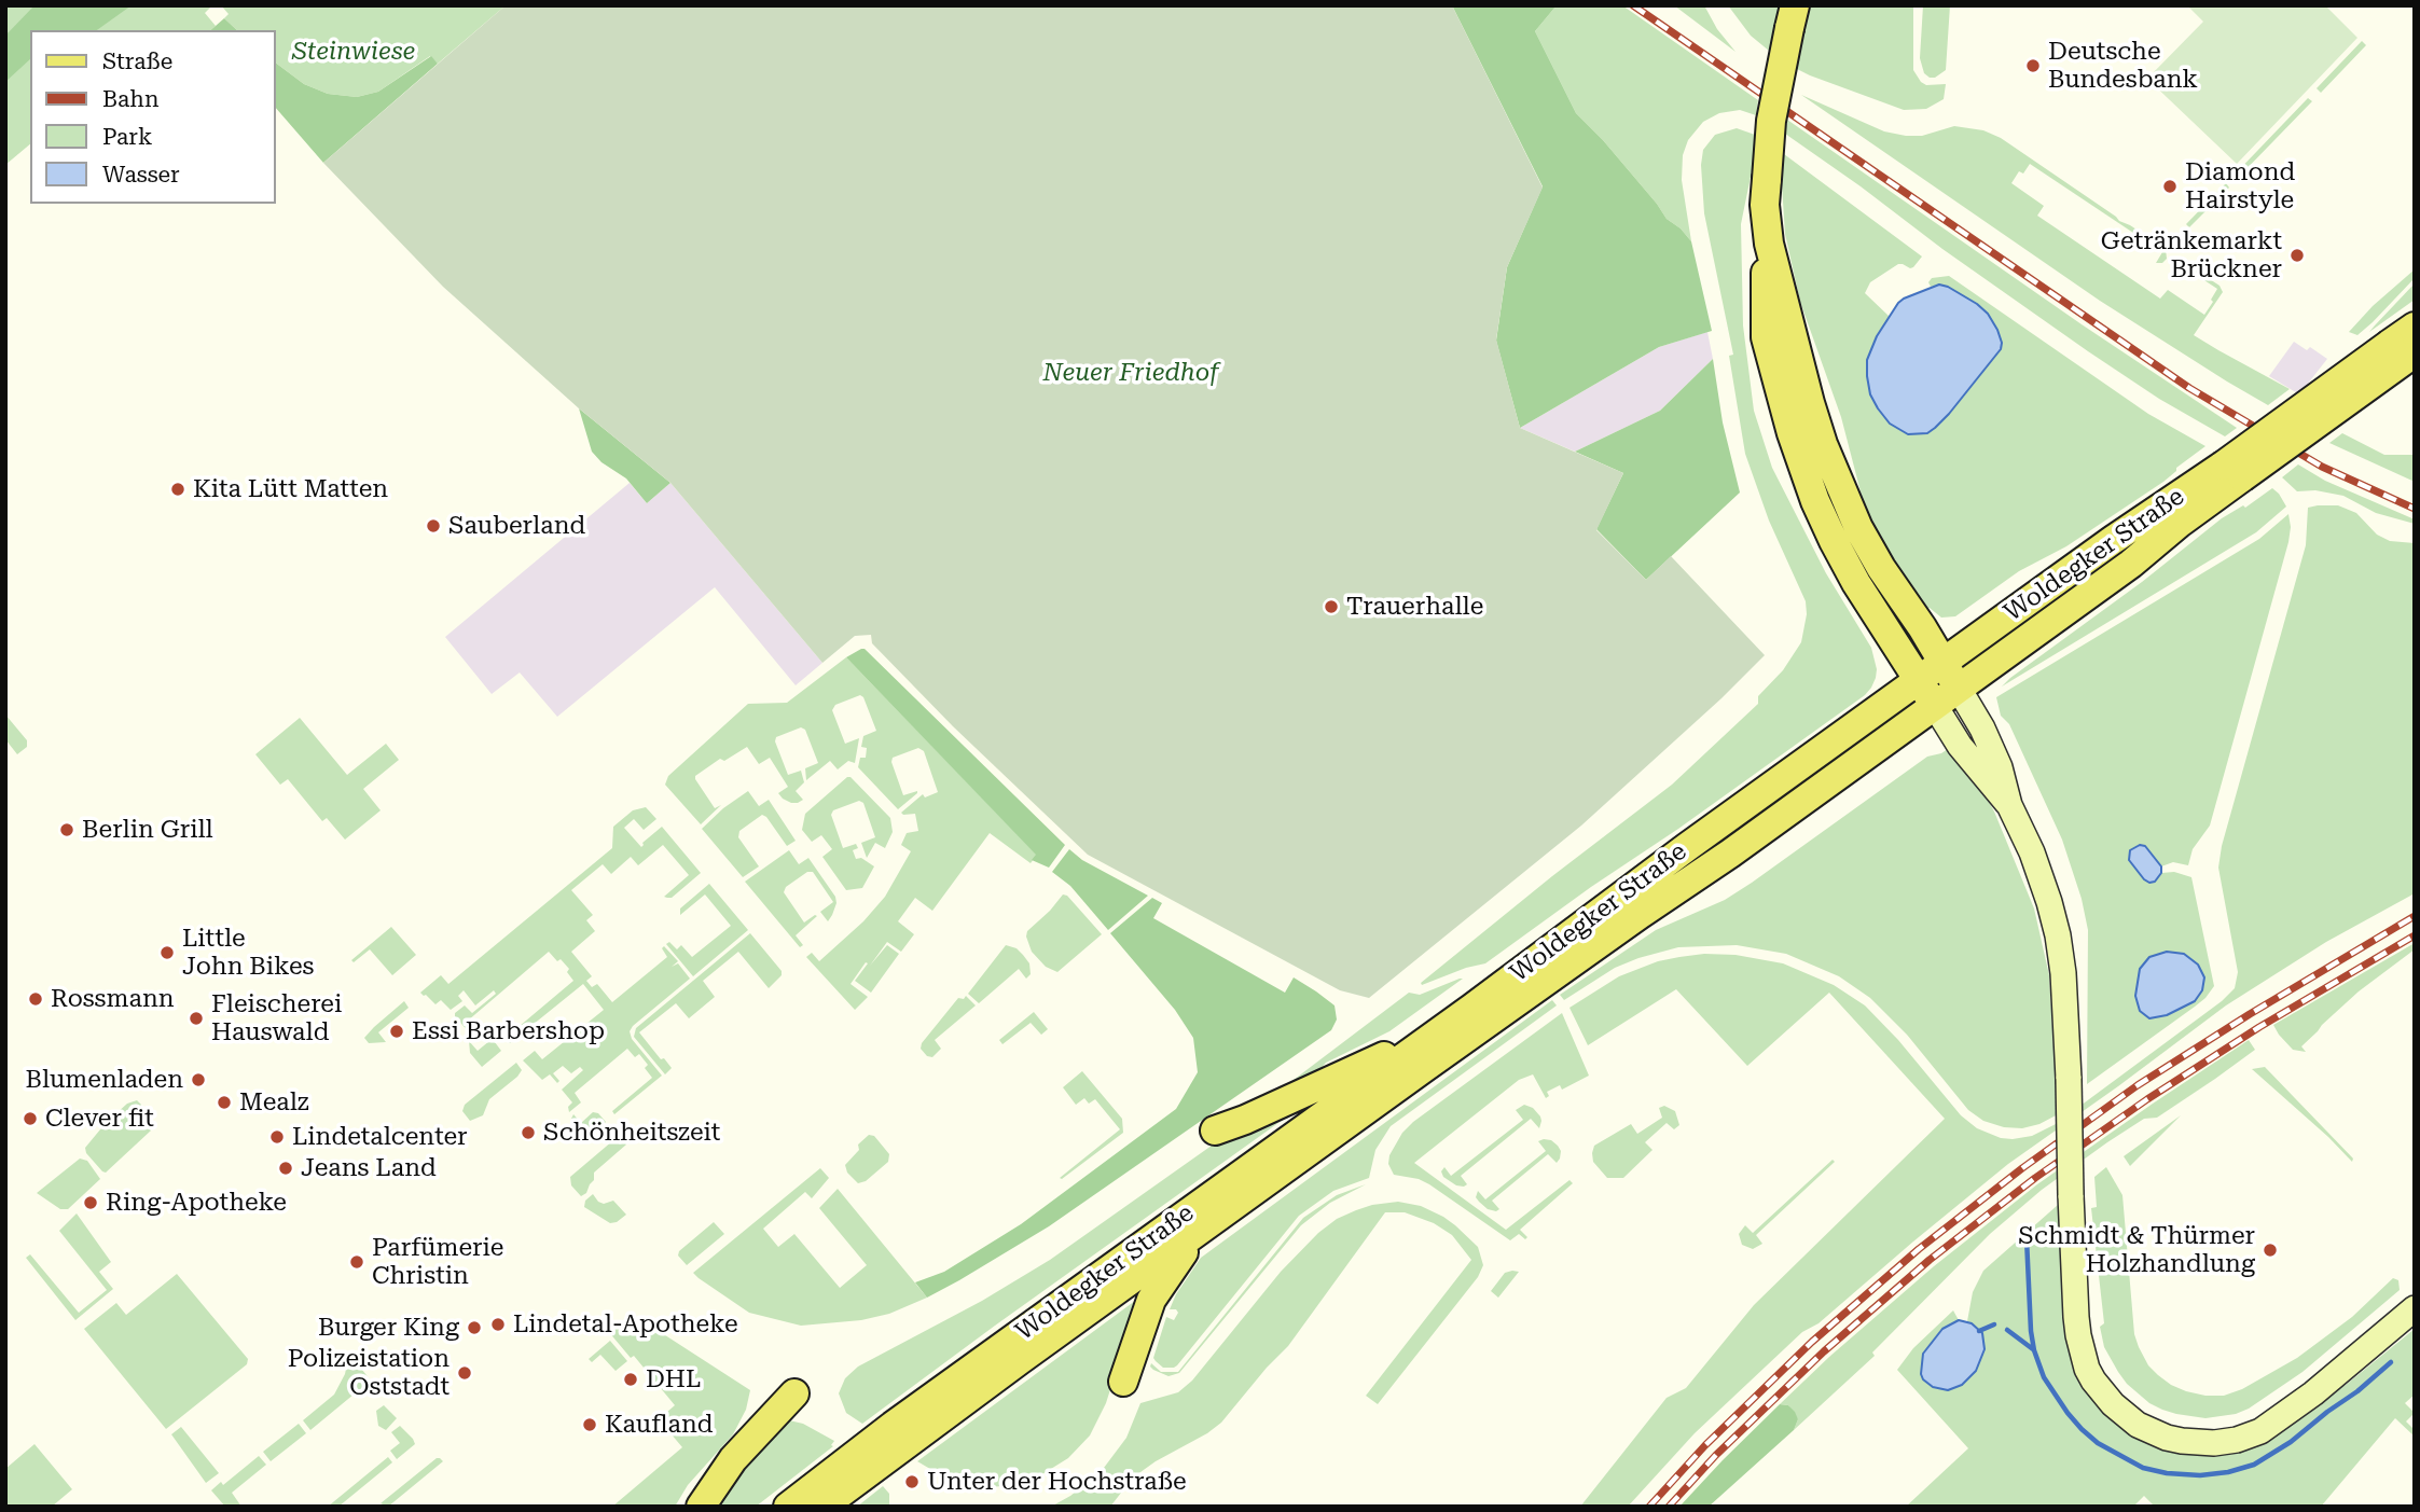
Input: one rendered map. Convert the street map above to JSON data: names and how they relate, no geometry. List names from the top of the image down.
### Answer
{
  "streets": {
    "main road": ["Woldegker Straße"]
  },
  "parks": ["Steinwiese", "Neuer Friedhof"],
  "places": [
    "Deutsche Bundesbank",
    "Diamond Hairstyle",
    "Getränkemarkt Brückner",
    "Kita Lütt Matten",
    "Sauberland",
    "Trauerhalle",
    "Berlin Grill",
    "Little John Bikes",
    "Rossmann",
    "Fleischerei Hauswald",
    "Essi Barbershop",
    "Blumenladen",
    "Mealz",
    "Clever fit",
    "Schönheitszeit",
    "Lindetalcenter",
    "Jeans Land",
    "Ring-Apotheke",
    "Schmidt & Thürmer Holzhandlung",
    "Parfümerie Christin",
    "Lindetal-Apotheke",
    "Burger King",
    "Polizeistation Oststadt",
    "DHL",
    "Kaufland",
    "Unter der Hochstraße"
  ],
  "legend": [
    "Straße",
    "Bahn",
    "Park",
    "Wasser"
  ]
}
